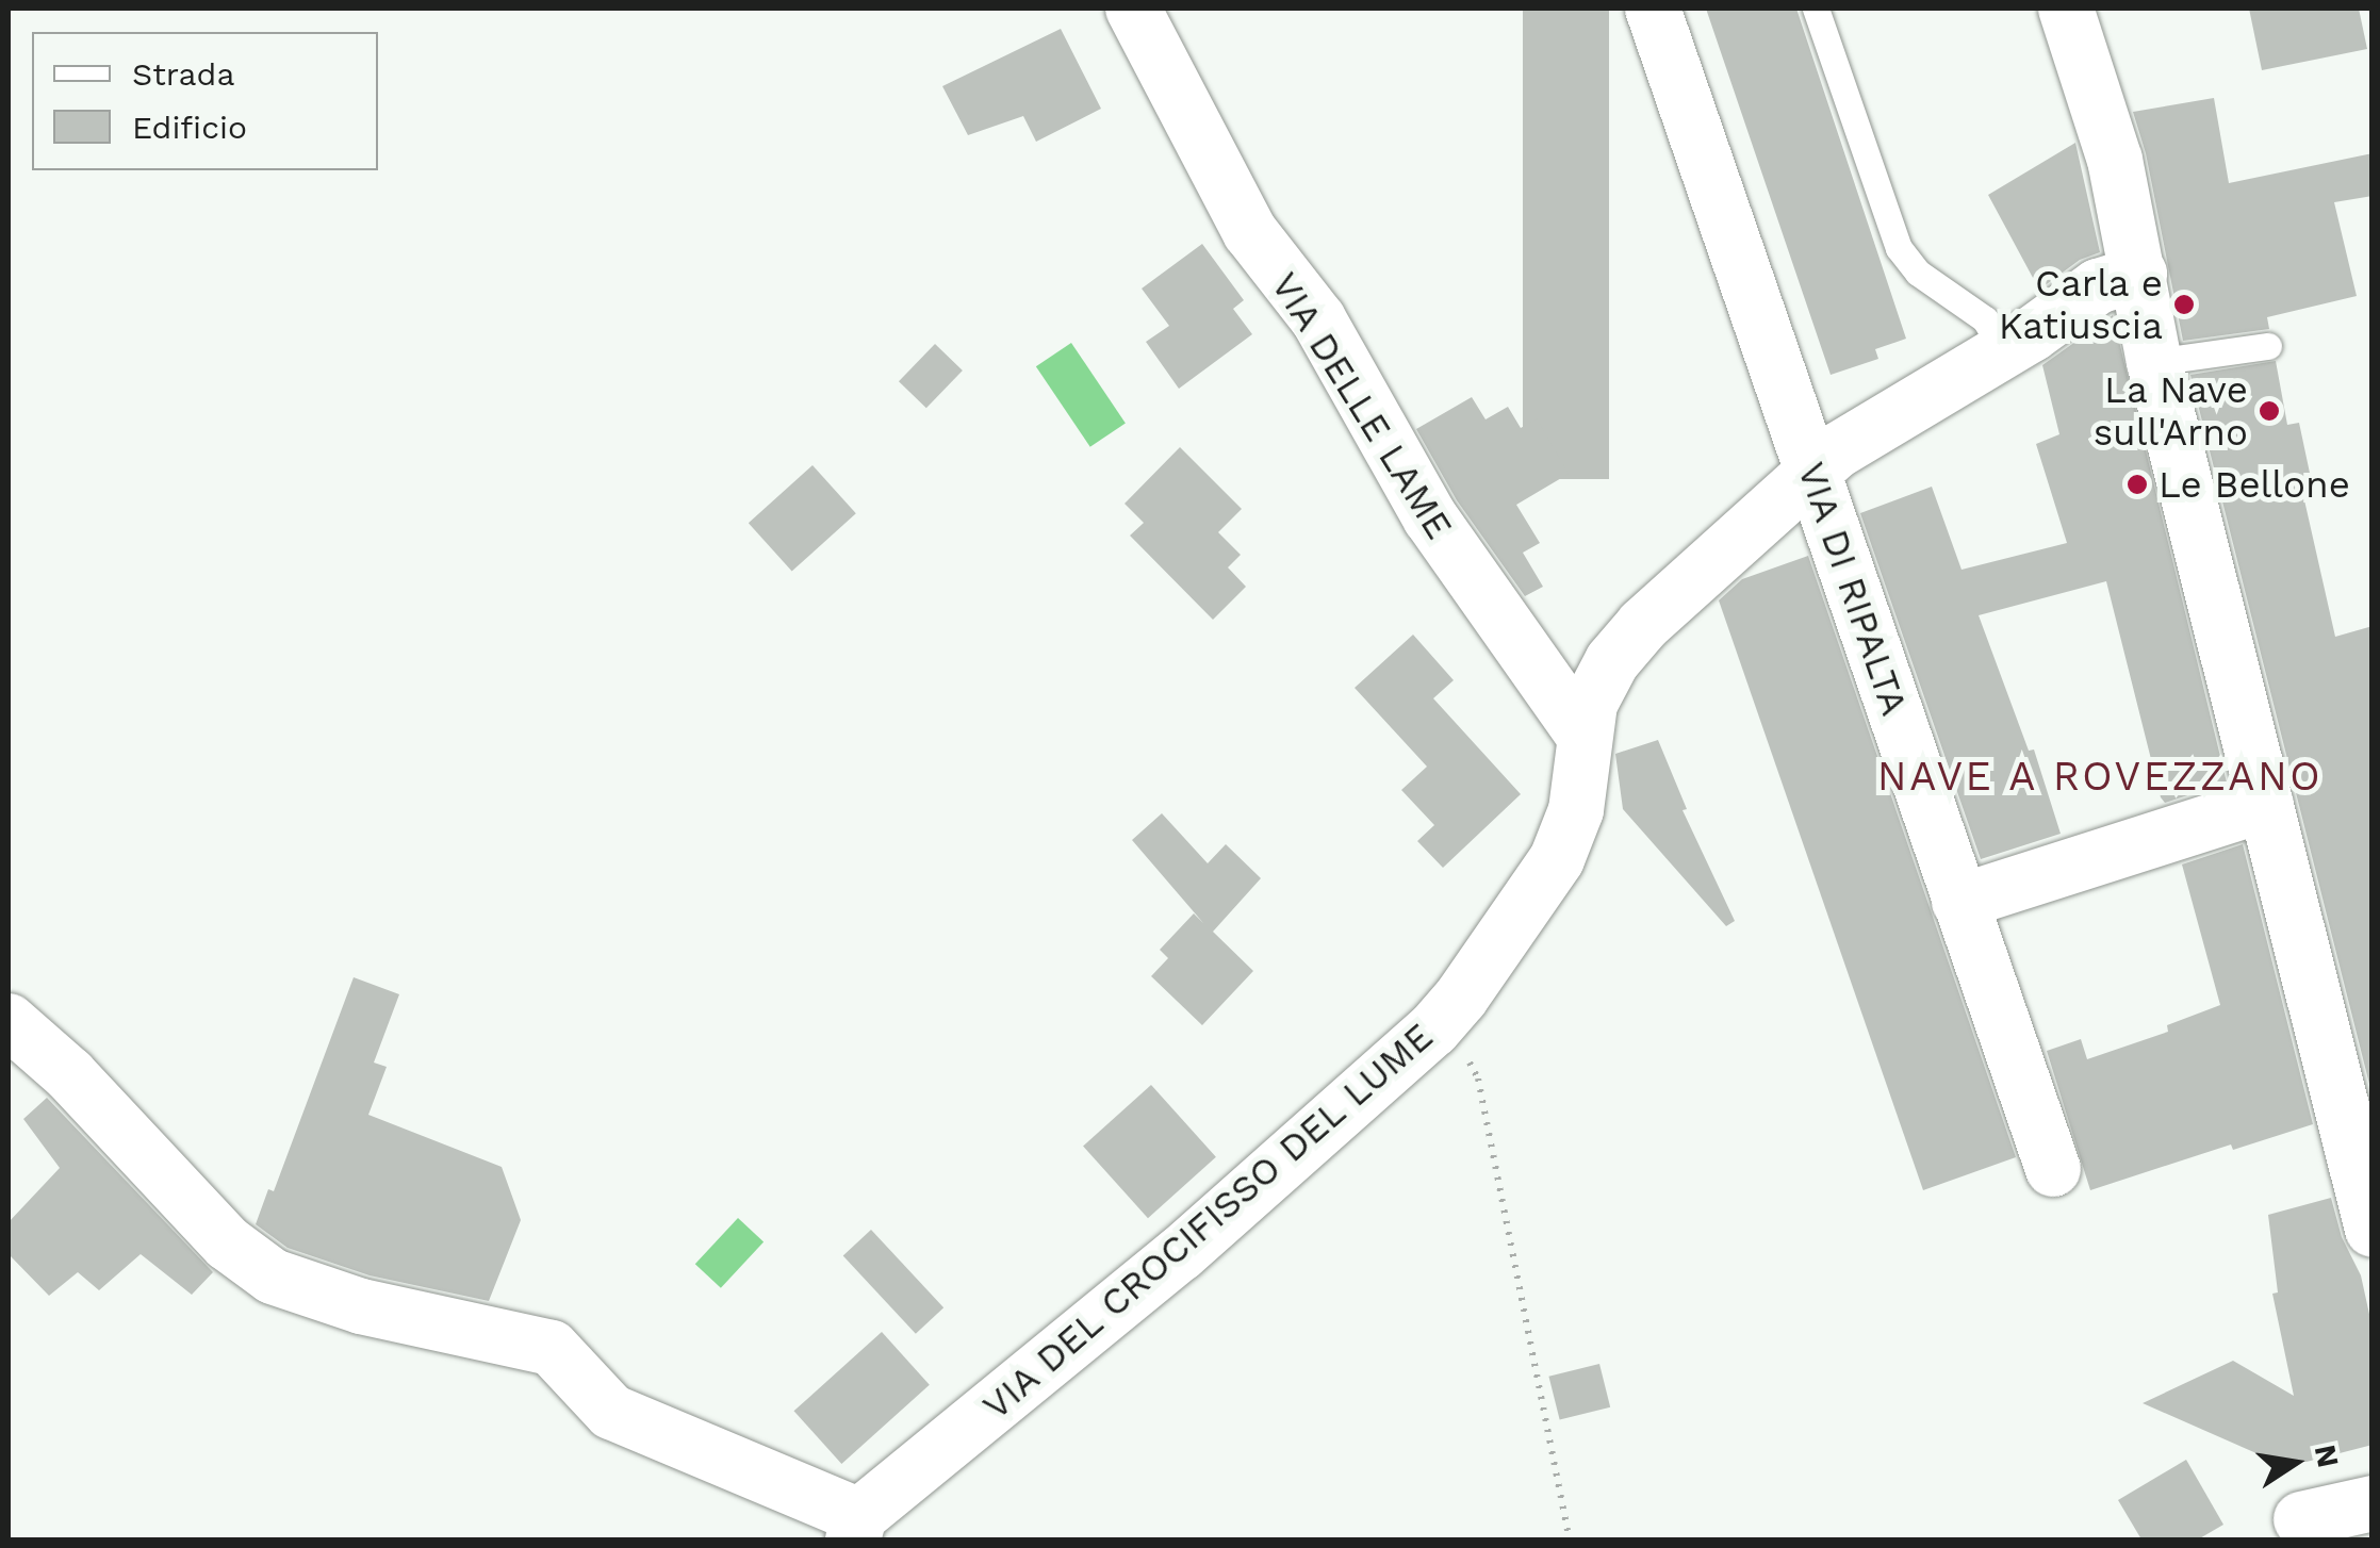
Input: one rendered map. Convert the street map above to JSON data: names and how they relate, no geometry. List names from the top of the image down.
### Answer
{
  "streets": {
    "street": ["VIA DELLE LAME", "VIA DI RIPALTA", "VIA DEL CROCIFISSO DEL LUME"]
  },
  "crossings": [
    ["VIA DELLE LAME", "VIA DEL CROCIFISSO DEL LUME"],
    ["VIA DI RIPALTA", "VIA DEL CROCIFISSO DEL LUME"]
  ],
  "districts": ["NAVE A ROVEZZANO"],
  "places": ["Carla e Katiuscia", "La Nave sull'Arno", "Le Bellone"],
  "legend": ["Strada", "Edificio"],
  "north": "right"
}
